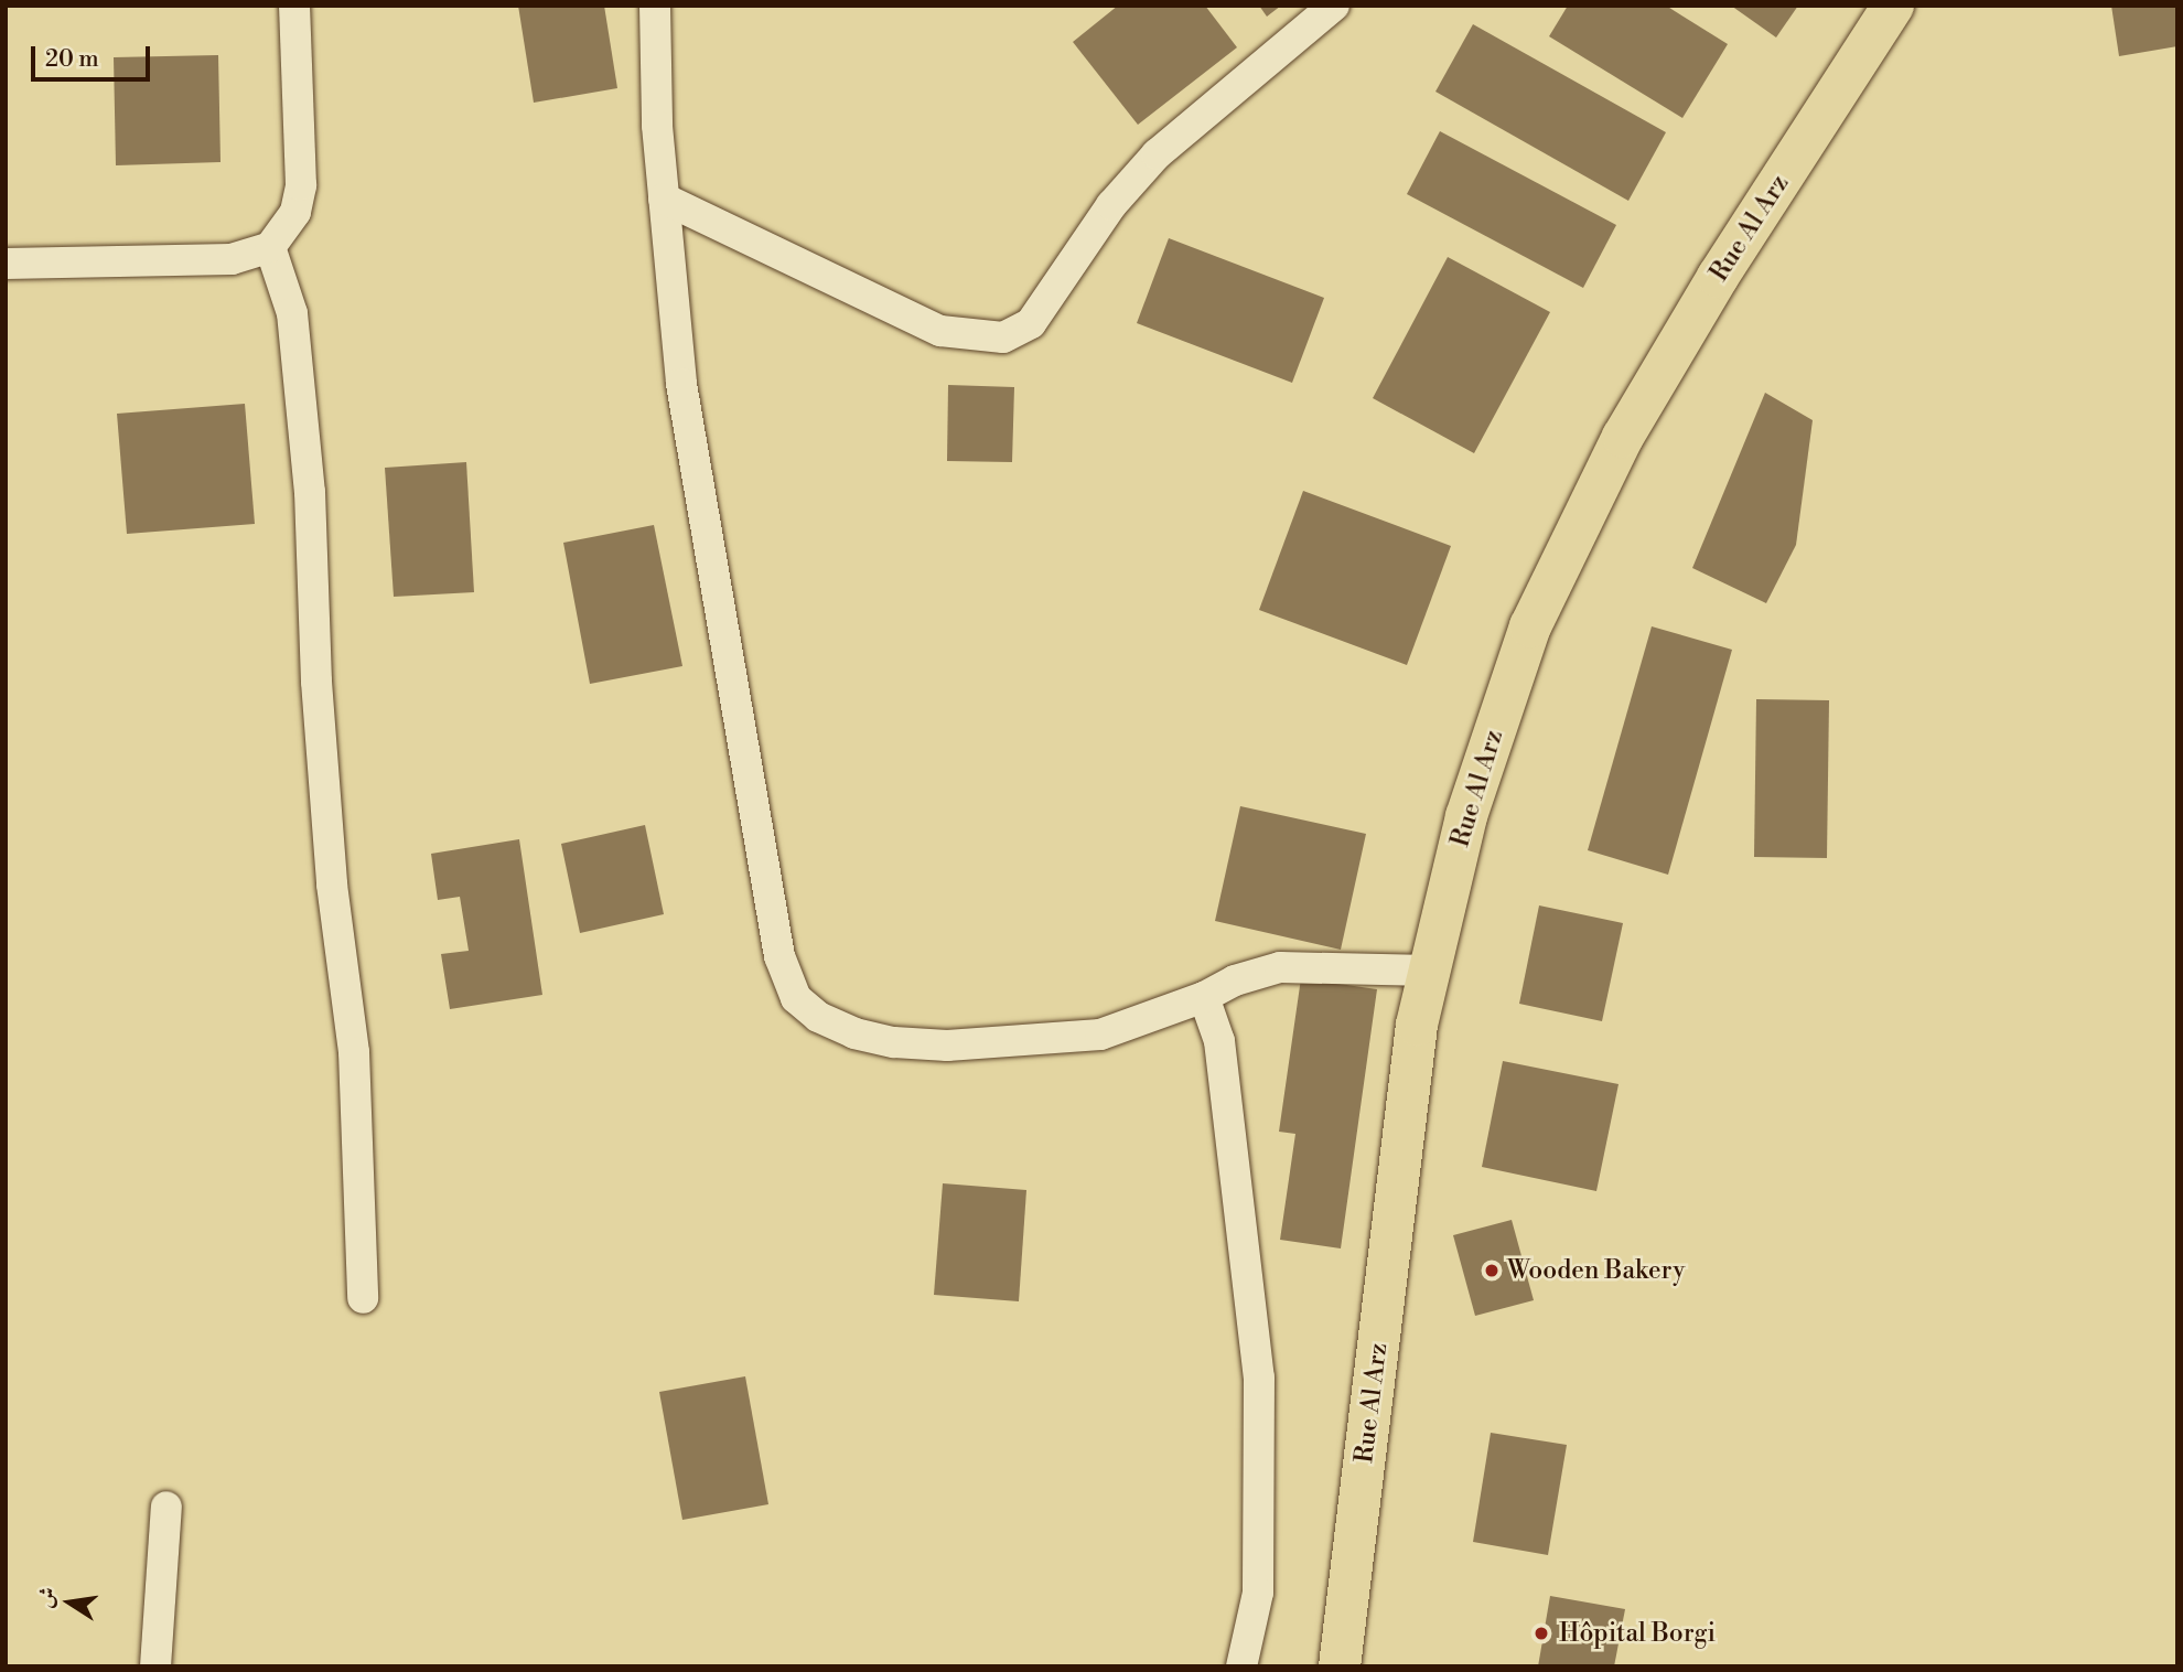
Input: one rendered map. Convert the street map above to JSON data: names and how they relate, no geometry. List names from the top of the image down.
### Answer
{
  "streets": {
    "main road": ["Rue Al Arz"]
  },
  "places": ["Wooden Bakery", "Hôpital Borgi"],
  "scale_bar": "20 m",
  "north": "left"
}
